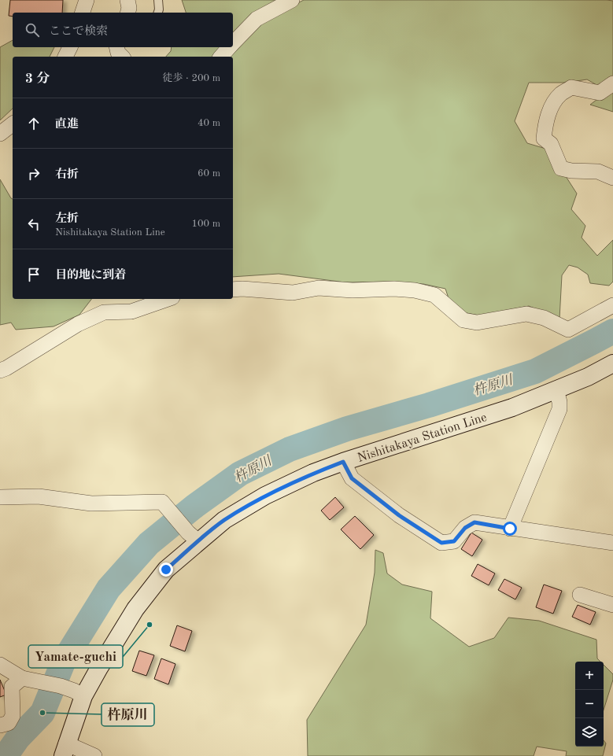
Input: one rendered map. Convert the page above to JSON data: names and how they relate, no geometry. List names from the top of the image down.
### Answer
{
  "streets": {
    "main road": ["Nishitakaya Station Line"]
  },
  "water": ["杵原川"],
  "places": ["Yamate-guchi", "杵原川"],
  "page": {
    "search": "ここで検索",
    "heading": ["3 分", "徒歩 · 200 m"],
    "list": [
      ["直進", "40 m"],
      ["右折", "60 m"],
      ["左折", "Nishitakaya Station Line", "100 m"],
      "目的地に到着"
    ],
    "map_buttons": ["+", "−"]
  }
}
